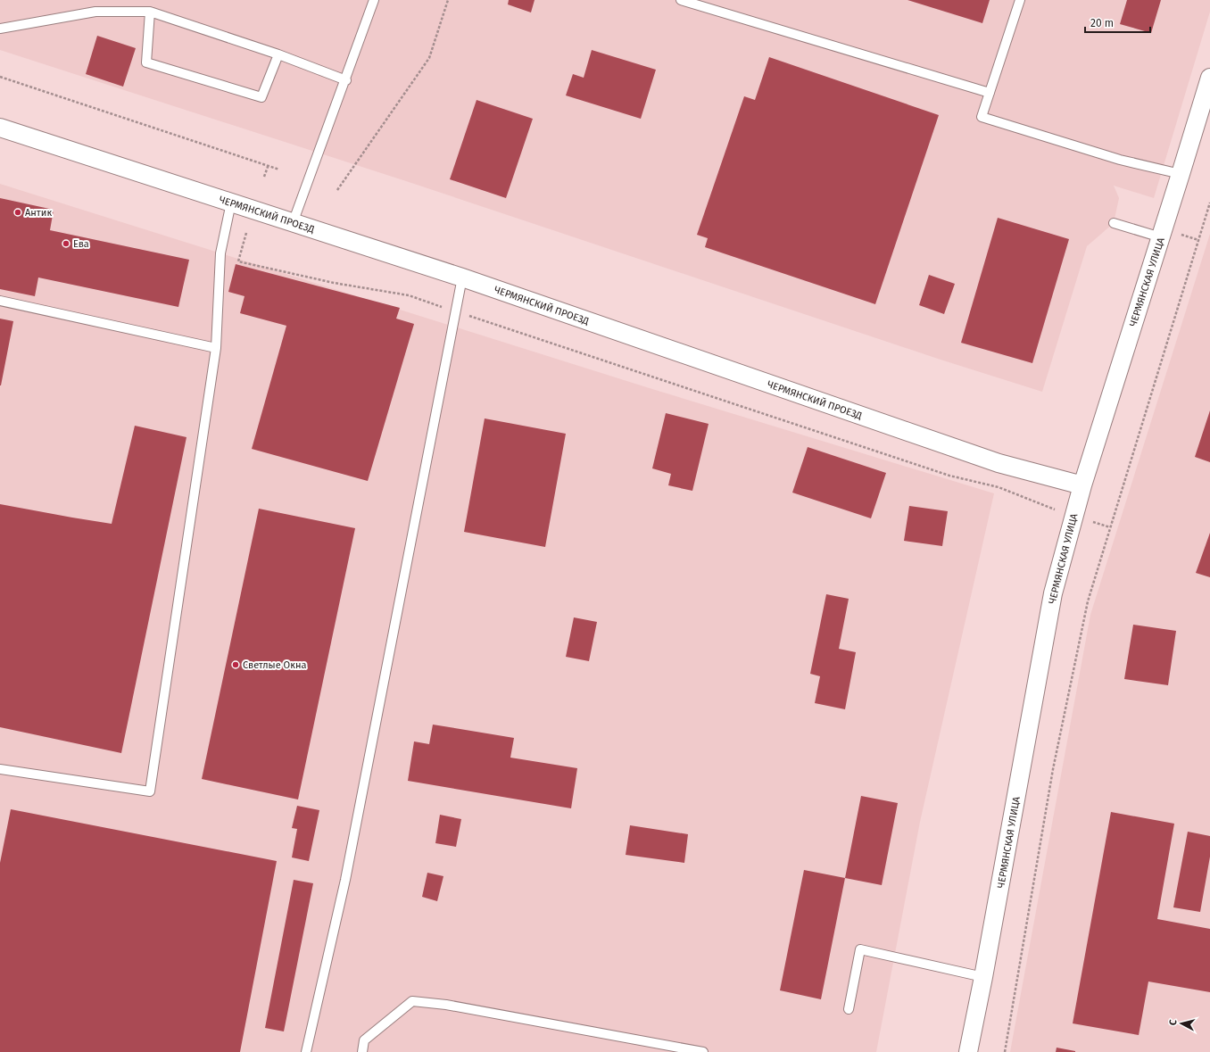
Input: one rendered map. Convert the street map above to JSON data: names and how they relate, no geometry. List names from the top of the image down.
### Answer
{
  "streets": {
    "street": ["ЧЕРМЯНСКИЙ ПРОЕЗД", "ЧЕРМЯНСКАЯ УЛИЦА"]
  },
  "crossings": [
    ["ЧЕРМЯНСКИЙ ПРОЕЗД", "ЧЕРМЯНСКАЯ УЛИЦА"]
  ],
  "places": ["Антик", "Ева", "Светлые Окна"],
  "scale_bar": "20 m",
  "north": "left"
}
